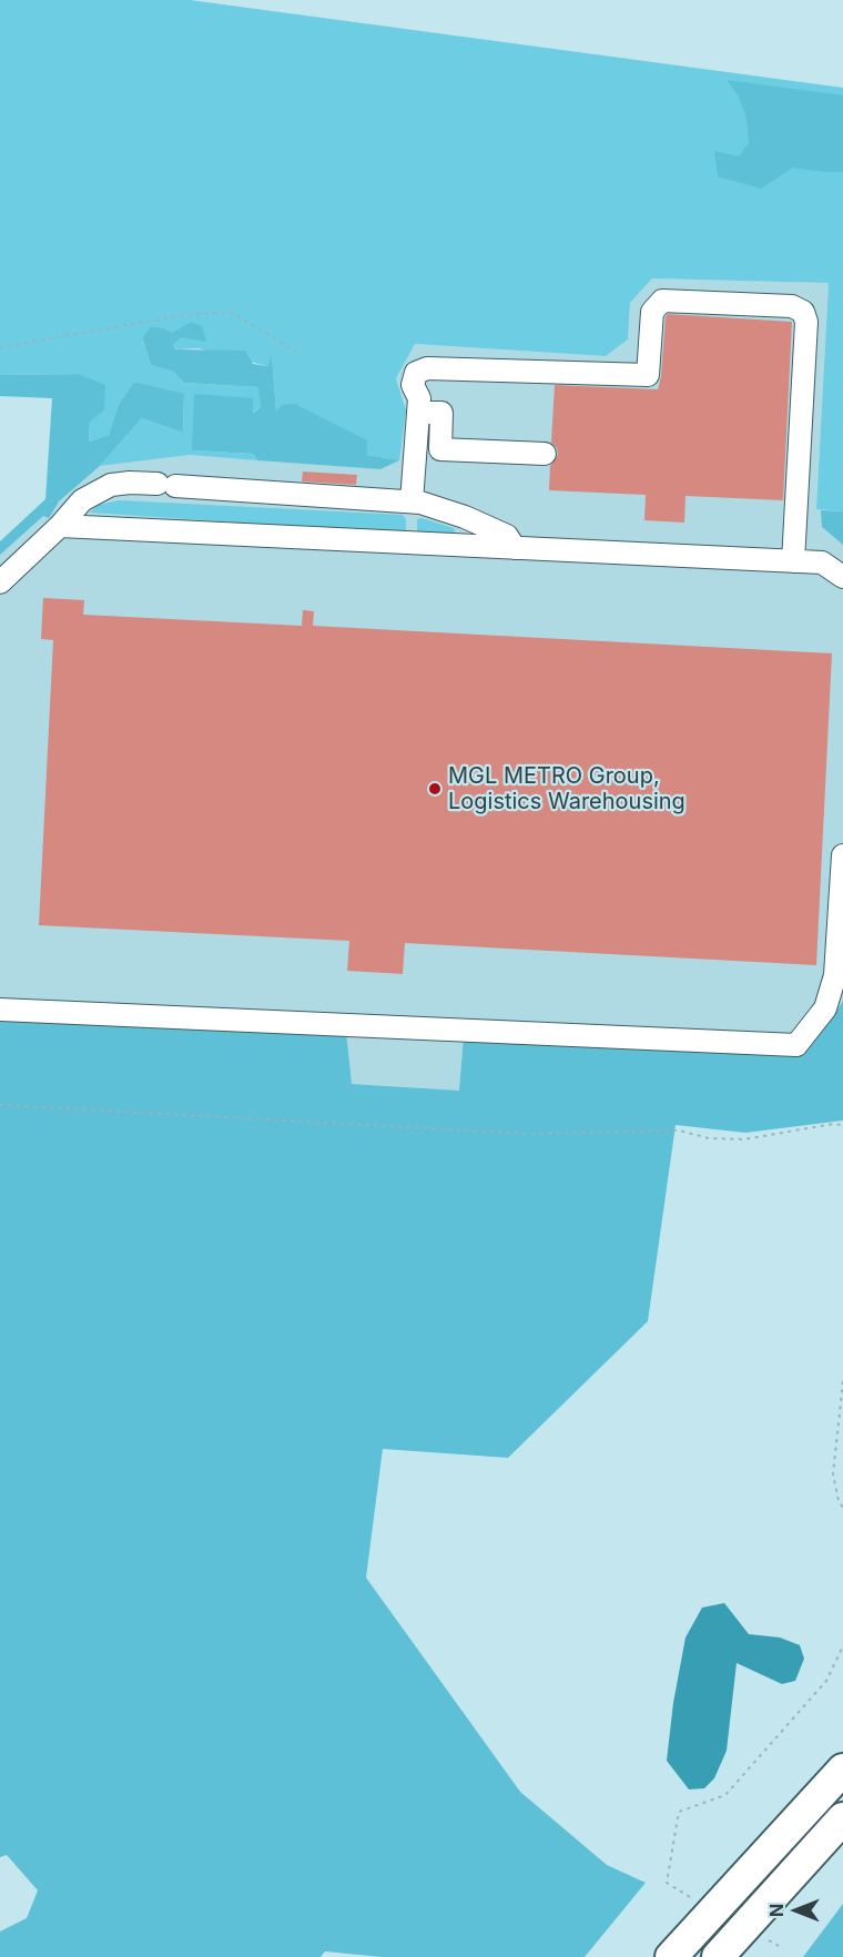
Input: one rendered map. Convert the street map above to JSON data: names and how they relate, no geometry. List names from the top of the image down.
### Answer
{
  "places": ["MGL METRO Group, Logistics Warehousing"],
  "north": "left"
}
